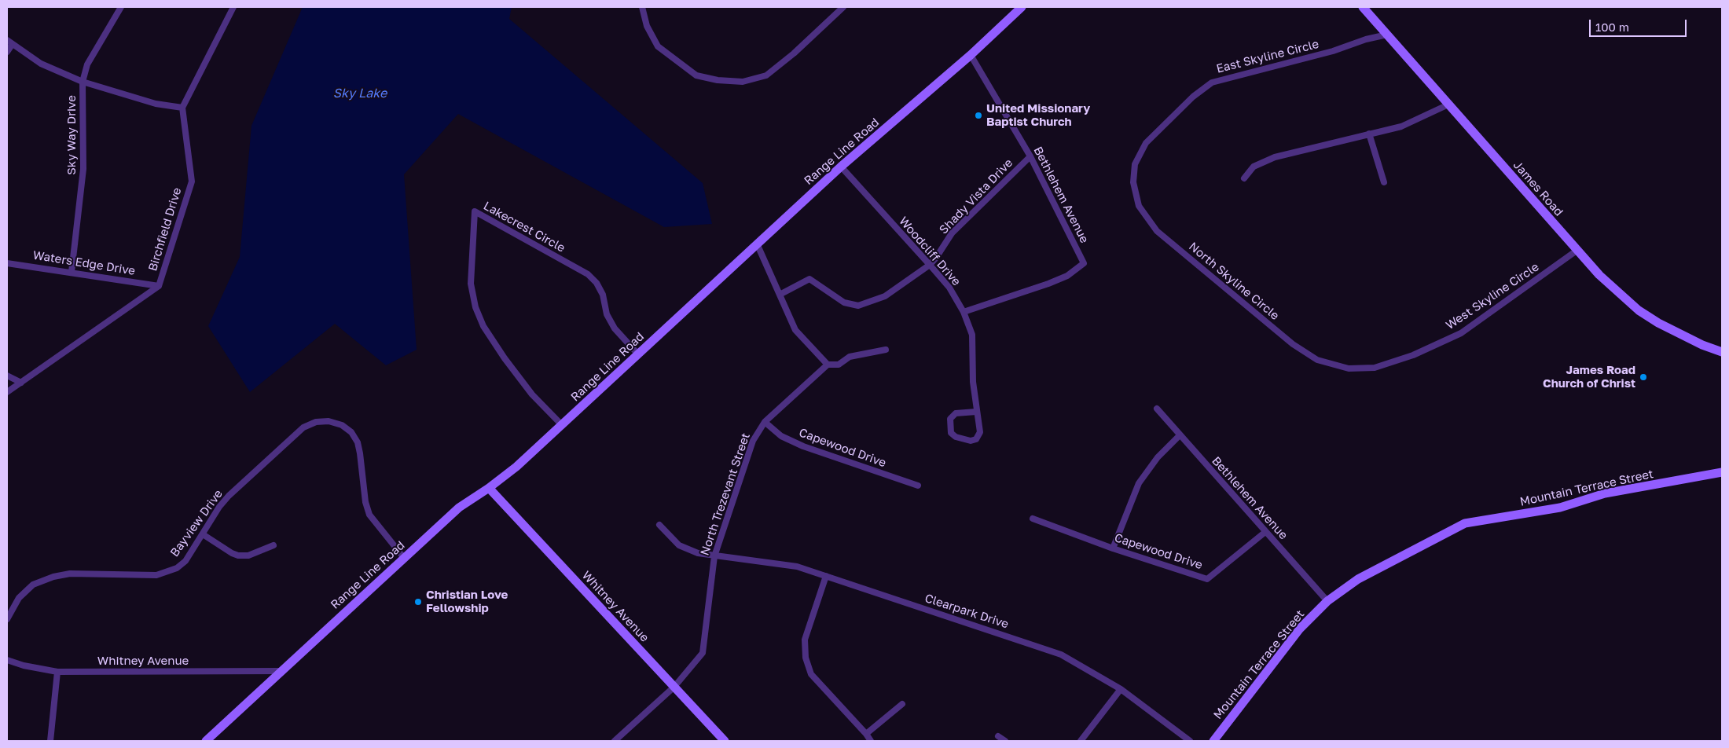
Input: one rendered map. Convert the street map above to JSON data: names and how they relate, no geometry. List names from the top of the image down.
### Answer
{
  "streets": {
    "main road": [
      "Range Line Road",
      "James Road",
      "Mountain Terrace Street",
      "Whitney Avenue"
    ],
    "street": [
      "East Skyline Circle",
      "Sky Way Drive",
      "Bethlehem Avenue",
      "Shady Vista Drive",
      "Lakecrest Circle",
      "Birchfield Drive",
      "Woodcliff Drive",
      "Waters Edge Drive",
      "North Skyline Circle",
      "West Skyline Circle",
      "Capewood Drive",
      "North Trezevant Street",
      "Bayview Drive",
      "Clearpark Drive"
    ]
  },
  "crossings": [
    ["East Skyline Circle", "James Road"],
    ["East Skyline Circle", "North Skyline Circle"],
    ["Sky Way Drive", "Waters Edge Drive"],
    ["Range Line Road", "Bethlehem Avenue"],
    ["Range Line Road", "Lakecrest Circle"],
    ["Range Line Road", "Woodcliff Drive"],
    ["Range Line Road", "Bayview Drive"],
    ["Range Line Road", "Whitney Avenue"],
    ["James Road", "West Skyline Circle"],
    ["Bethlehem Avenue", "Shady Vista Drive"],
    ["Bethlehem Avenue", "Woodcliff Drive"],
    ["Bethlehem Avenue", "Capewood Drive"],
    ["Bethlehem Avenue", "Mountain Terrace Street"],
    ["Shady Vista Drive", "Woodcliff Drive"],
    ["Birchfield Drive", "Waters Edge Drive"],
    ["North Skyline Circle", "West Skyline Circle"],
    ["Capewood Drive", "North Trezevant Street"],
    ["North Trezevant Street", "Whitney Avenue"],
    ["North Trezevant Street", "Clearpark Drive"]
  ],
  "water": ["Sky Lake"],
  "places": ["United Missionary Baptist Church", "James Road Church of Christ", "Christian Love Fellowship"],
  "scale_bar": "100 m"
}
